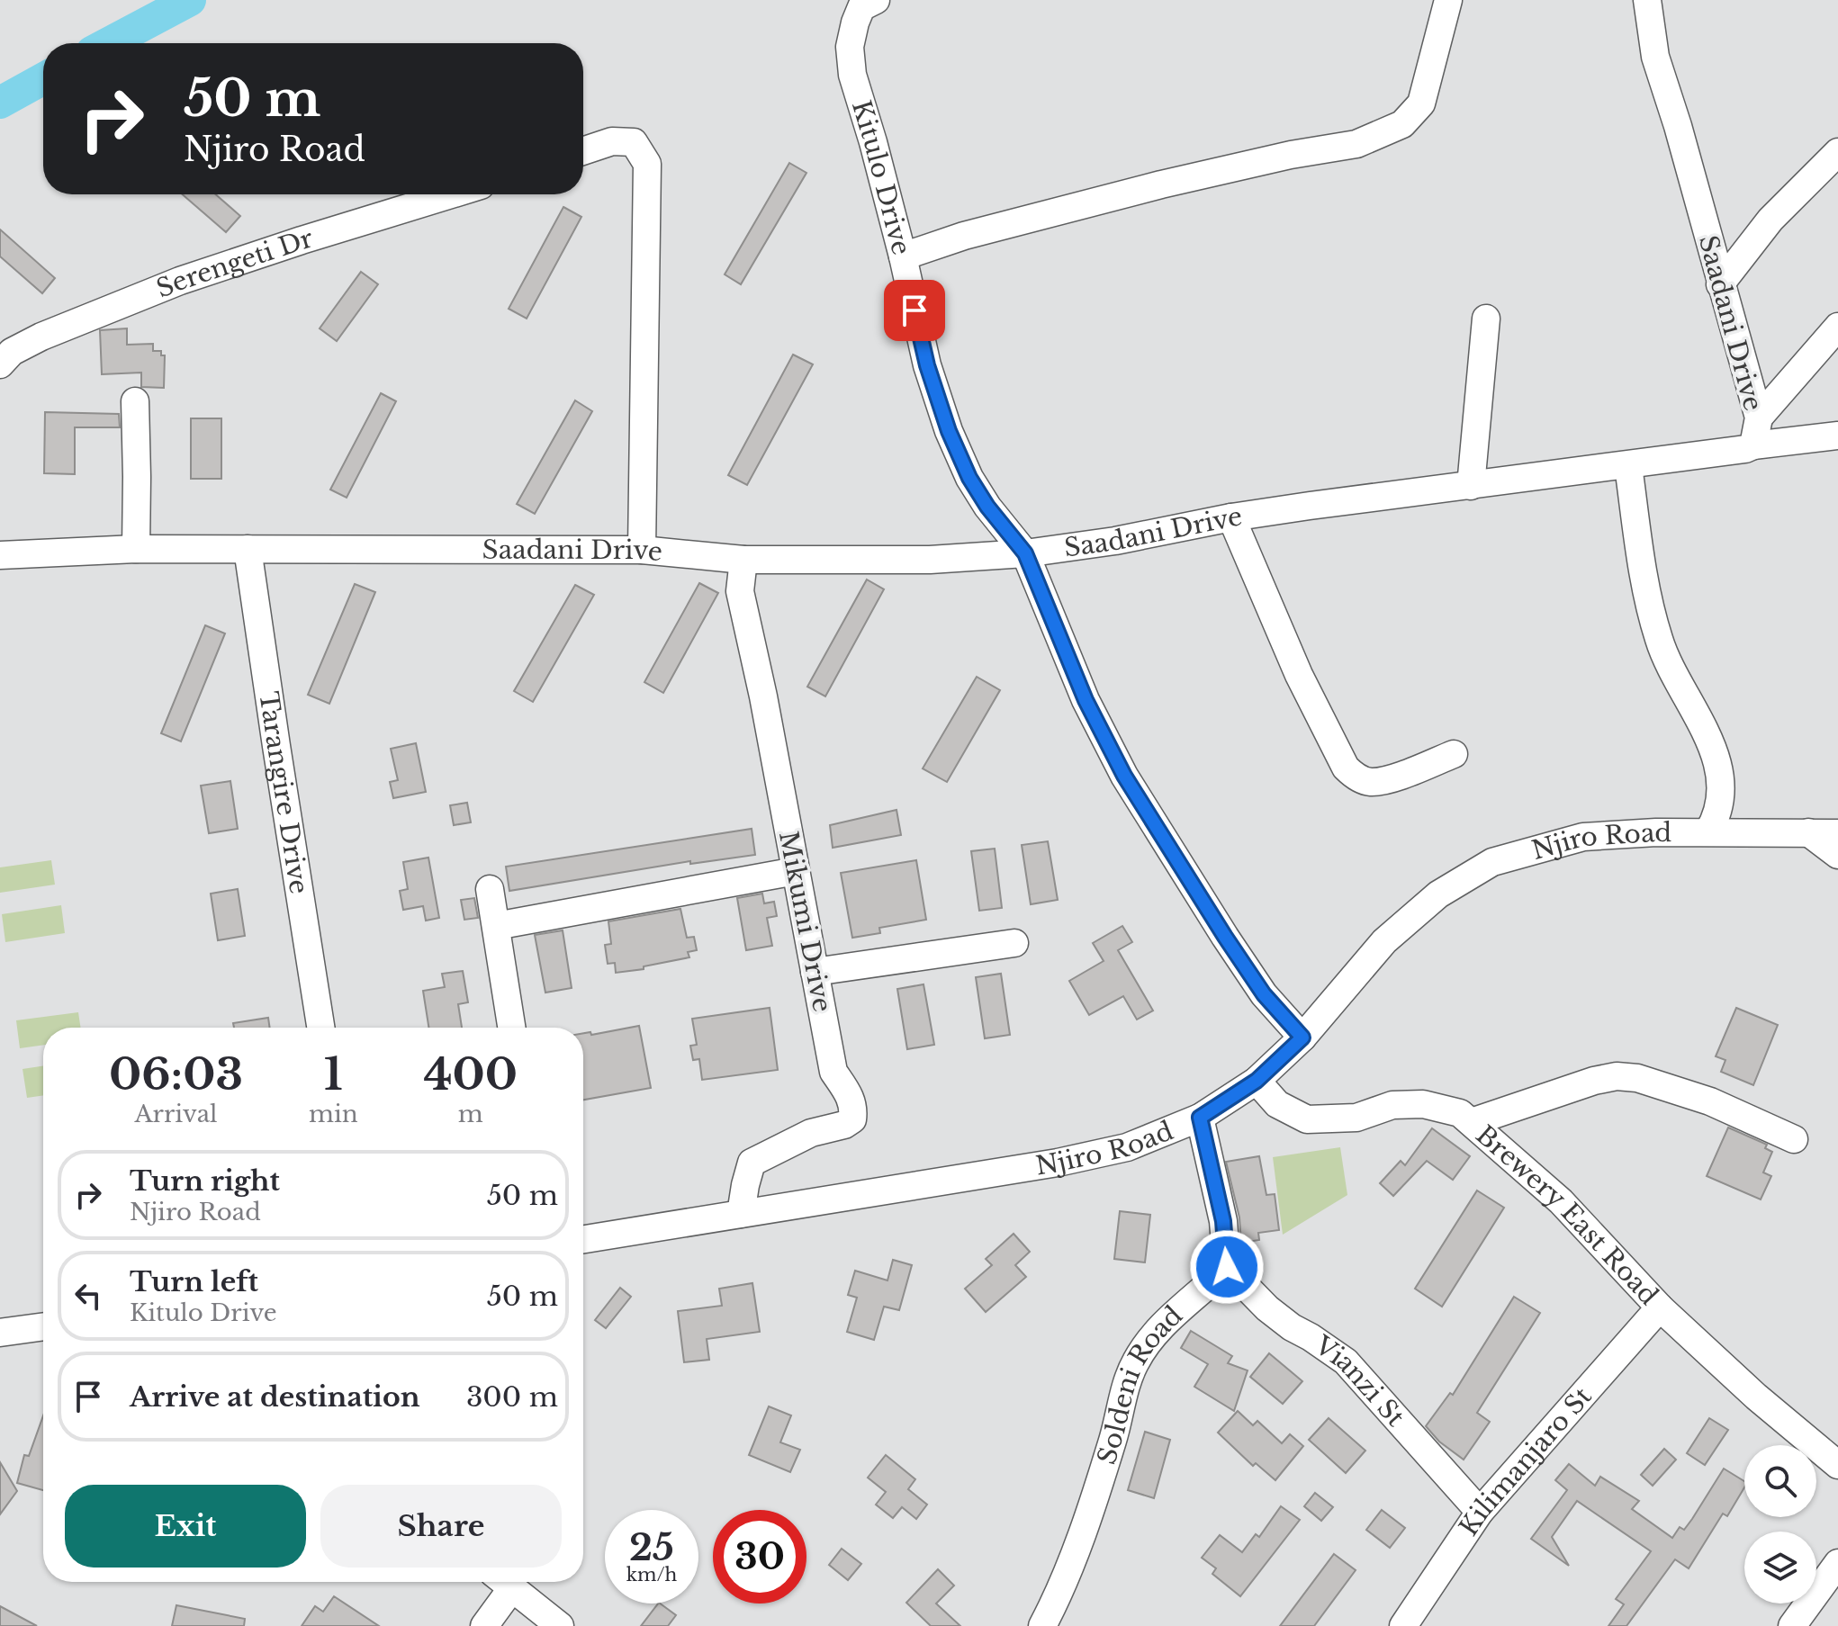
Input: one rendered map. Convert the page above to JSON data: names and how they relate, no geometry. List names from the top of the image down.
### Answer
{
  "streets": {
    "street": [
      "Kitulo Drive",
      "Serengeti Dr",
      "Saadani Drive",
      "Tarangire Drive",
      "Njiro Road",
      "Mikumi Drive",
      "Brewery East Road",
      "Vianzi St",
      "Soldeni Road",
      "Kilimanjaro St"
    ]
  },
  "crossings": [
    ["Kitulo Drive", "Saadani Drive"],
    ["Kitulo Drive", "Njiro Road"],
    ["Saadani Drive", "Tarangire Drive"],
    ["Saadani Drive", "Mikumi Drive"],
    ["Njiro Road", "Mikumi Drive"],
    ["Njiro Road", "Brewery East Road"],
    ["Brewery East Road", "Kilimanjaro St"],
    ["Vianzi St", "Soldeni Road"],
    ["Vianzi St", "Kilimanjaro St"]
  ],
  "page": {
    "turn": ["50 m", "Njiro Road"],
    "eta": [
      "06:03",
      "Arrival",
      "1",
      "min",
      "400",
      "m"
    ],
    "list": [
      {
        "name": "Turn right",
        "note": "Njiro Road",
        "value": "50 m"
      },
      {
        "name": "Turn left",
        "note": "Kitulo Drive",
        "value": "50 m"
      },
      {
        "name": "Arrive at destination",
        "value": "300 m"
      }
    ],
    "buttons": ["Exit", "Share"],
    "speed": "25 km/h",
    "limit": "30"
  }
}
